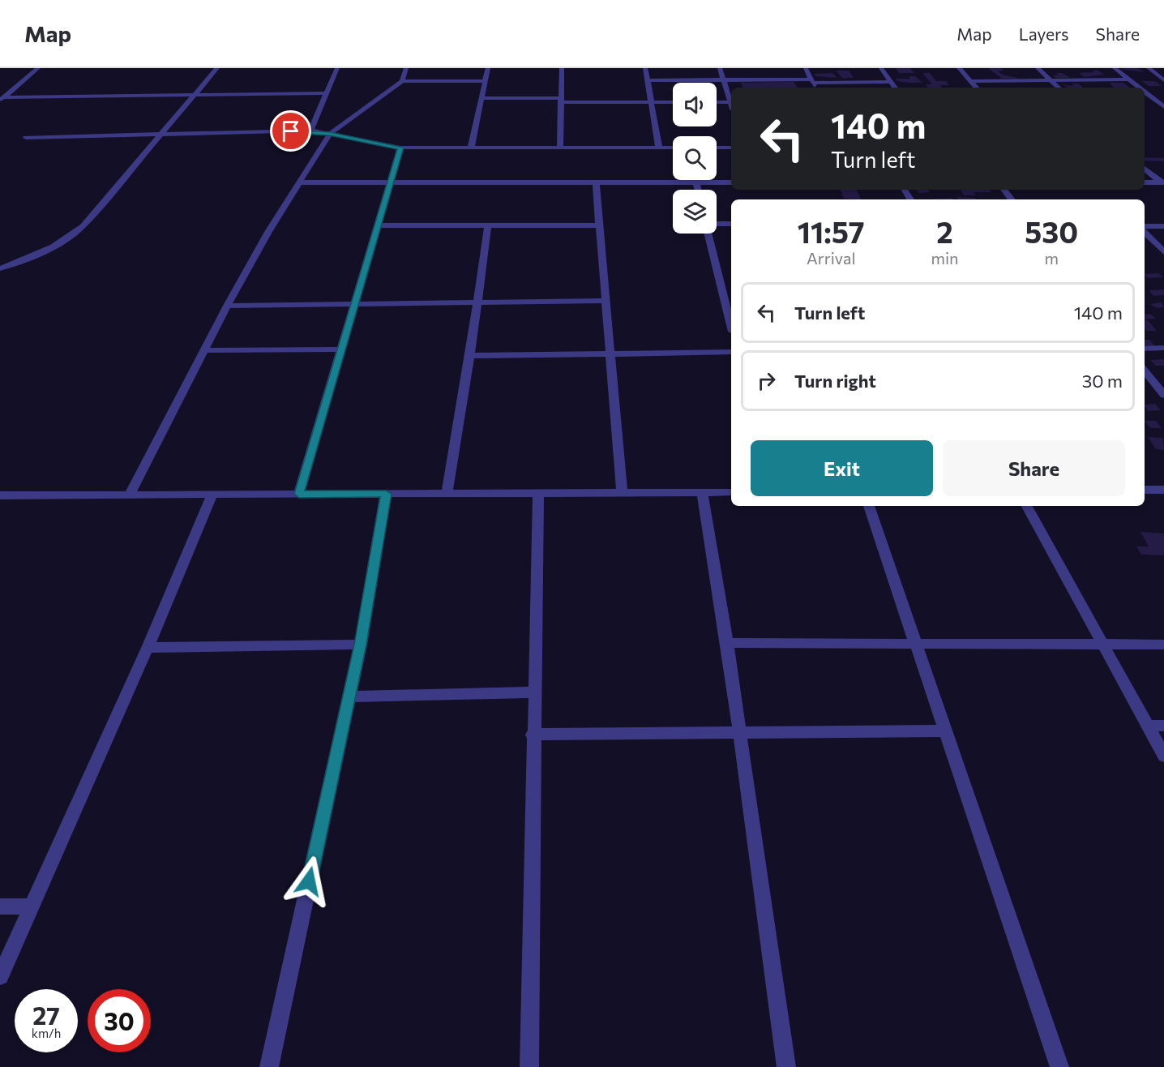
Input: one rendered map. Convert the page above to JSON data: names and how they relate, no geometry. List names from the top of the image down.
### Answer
{
  "page": {
    "header": "Map",
    "nav": ["Map", "Layers", "Share"],
    "turn": ["140 m", "Turn left"],
    "eta": [
      "11:57",
      "Arrival",
      "2",
      "min",
      "530",
      "m"
    ],
    "list": [
      {
        "name": "Turn left",
        "value": "140 m"
      },
      {
        "name": "Turn right",
        "value": "30 m"
      }
    ],
    "buttons": ["Exit", "Share"],
    "speed": "27 km/h",
    "limit": "30"
  }
}
